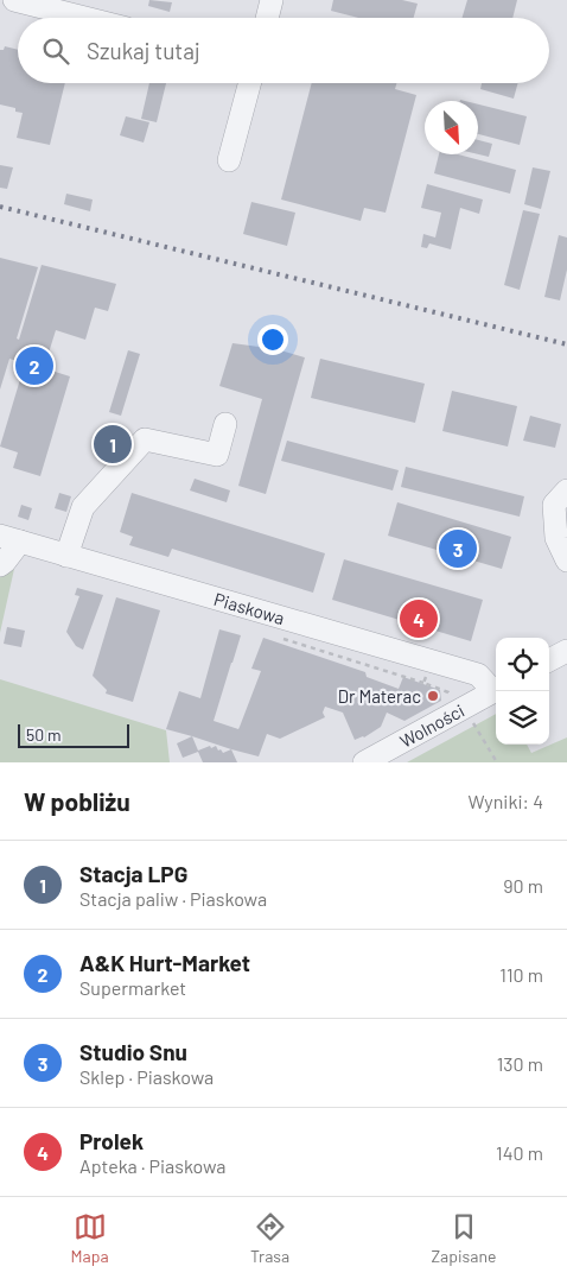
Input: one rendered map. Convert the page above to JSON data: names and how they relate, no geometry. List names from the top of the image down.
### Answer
{
  "streets": {
    "street": ["Piaskowa", "Wolności"]
  },
  "places": ["Dr Materac"],
  "scale_bar": "50 m",
  "north": "bottom right",
  "page": {
    "search": "Szukaj tutaj",
    "pins": [
      "2",
      "1",
      "3",
      "4"
    ],
    "scale": "50 m",
    "heading": ["W pobliżu", "Wyniki: 4"],
    "list": [
      {
        "mark": "1",
        "name": "Stacja LPG",
        "note": "Stacja paliw · Piaskowa",
        "value": "90 m"
      },
      {
        "mark": "2",
        "name": "A&K Hurt-Market",
        "note": "Supermarket",
        "value": "110 m"
      },
      {
        "mark": "3",
        "name": "Studio Snu",
        "note": "Sklep · Piaskowa",
        "value": "130 m"
      },
      {
        "mark": "4",
        "name": "Prolek",
        "note": "Apteka · Piaskowa",
        "value": "140 m"
      }
    ],
    "nav": ["Mapa", "Trasa", "Zapisane"]
  }
}
